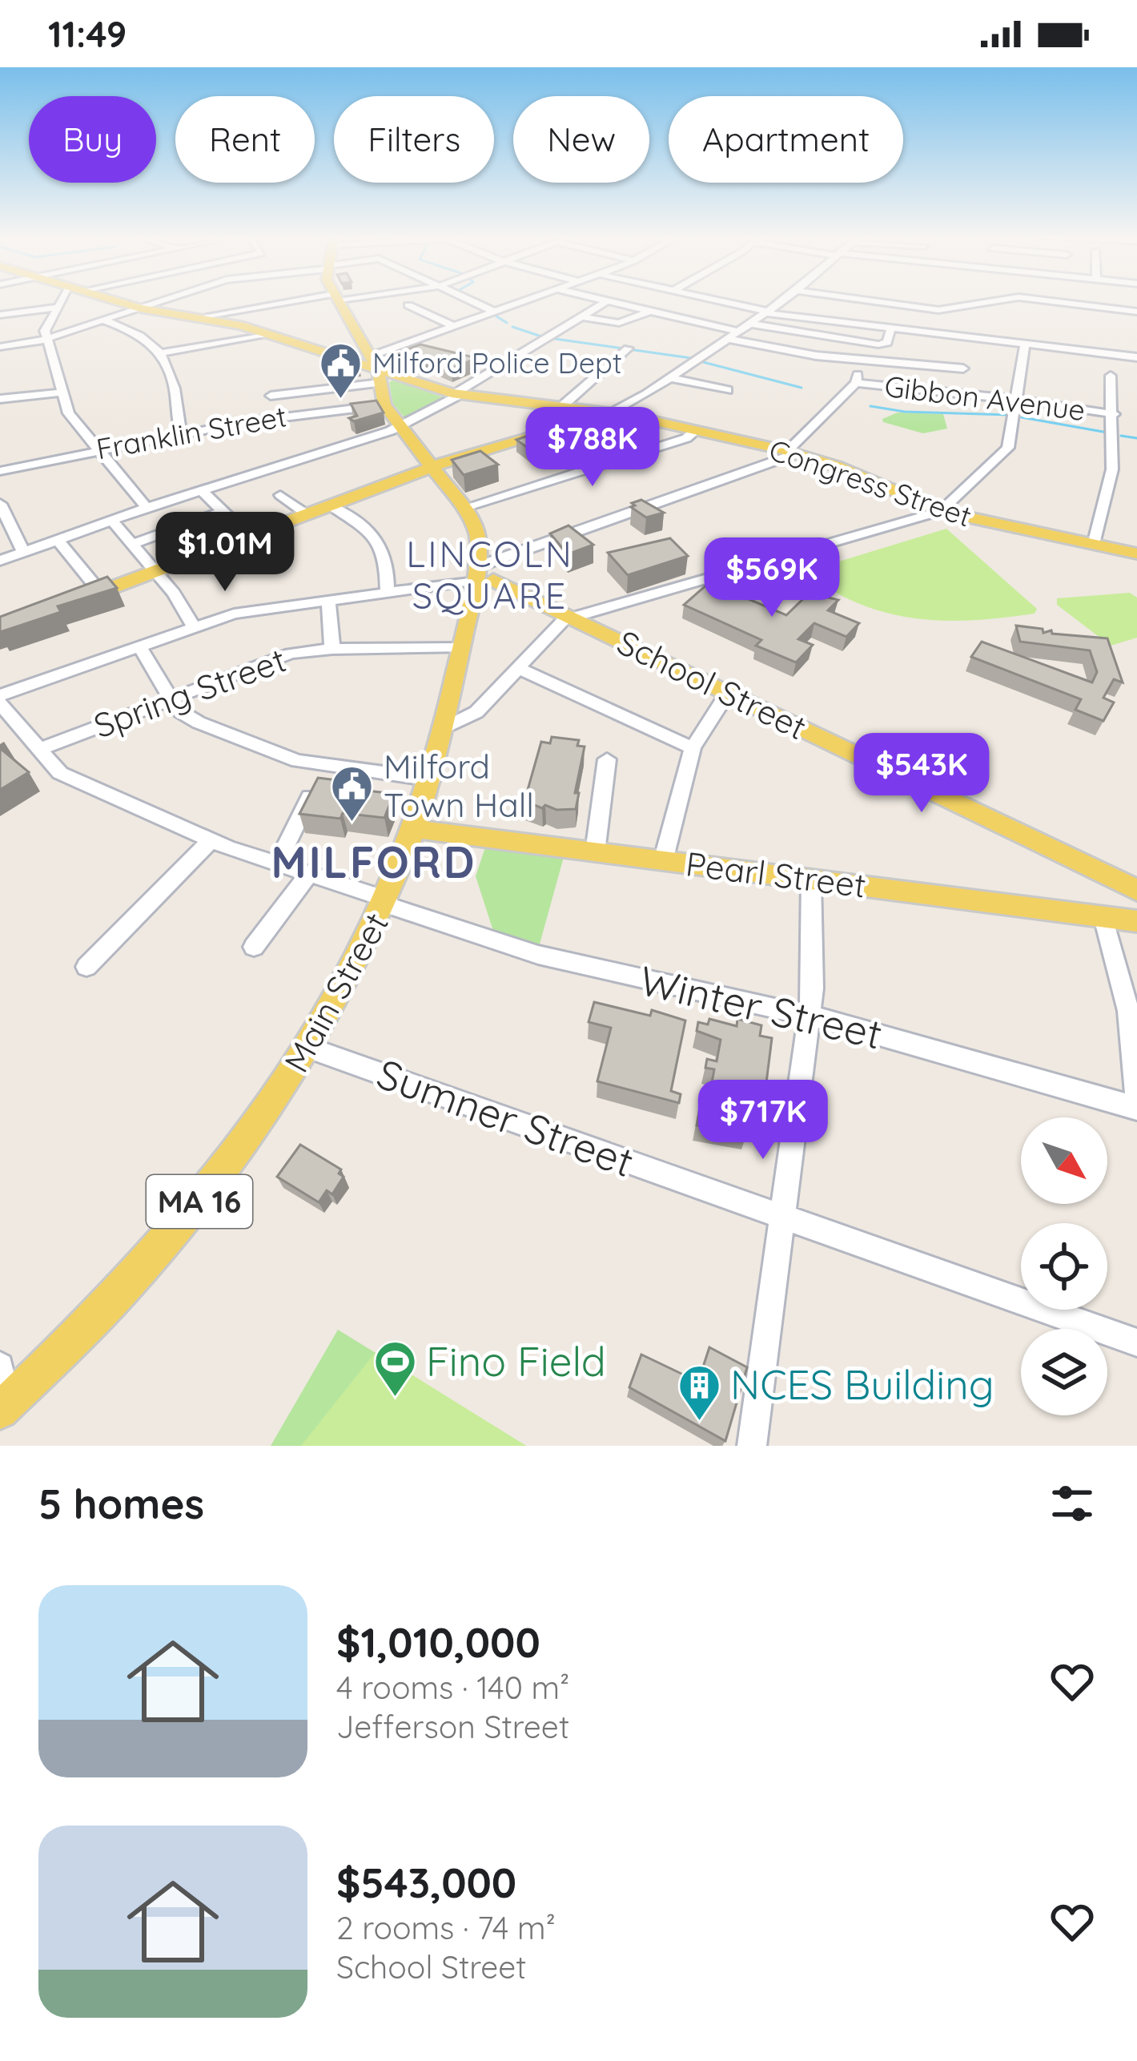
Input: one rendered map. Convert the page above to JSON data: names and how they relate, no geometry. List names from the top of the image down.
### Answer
{
  "streets": {
    "main road": [
      "Congress Street",
      "School Street",
      "Pearl Street",
      "Main Street",
      "MA 16"
    ],
    "street": [
      "Gibbon Avenue",
      "Franklin Street",
      "Spring Street",
      "Winter Street",
      "Sumner Street"
    ]
  },
  "crossings": [
    ["Franklin Street", "Main Street"],
    ["Congress Street", "Main Street"],
    ["School Street", "Main Street"],
    ["Spring Street", "Main Street"],
    ["Spring Street", "Winter Street"],
    ["Pearl Street", "Main Street"],
    ["Main Street", "Winter Street"],
    ["Main Street", "Sumner Street"]
  ],
  "districts": ["LINCOLN SQUARE", "MILFORD"],
  "places": {
    "public building": ["Milford Police Dept", "Milford Town Hall"],
    "sports": ["Fino Field"],
    "building": ["NCES Building"]
  },
  "north": "bottom right",
  "page": {
    "status": "11:49",
    "chip": [
      "Buy",
      "Rent",
      "Filters",
      "New",
      "Apartment"
    ],
    "price": [
      "$788K",
      "$1.01M",
      "$569K",
      "$543K",
      "$717K"
    ],
    "heading": "5 homes",
    "list": [
      {
        "name": "$1,010,000",
        "note": "4 rooms · 140 m² · Jefferson Street"
      },
      {
        "name": "$543,000",
        "note": "2 rooms · 74 m² · School Street"
      }
    ]
  }
}
